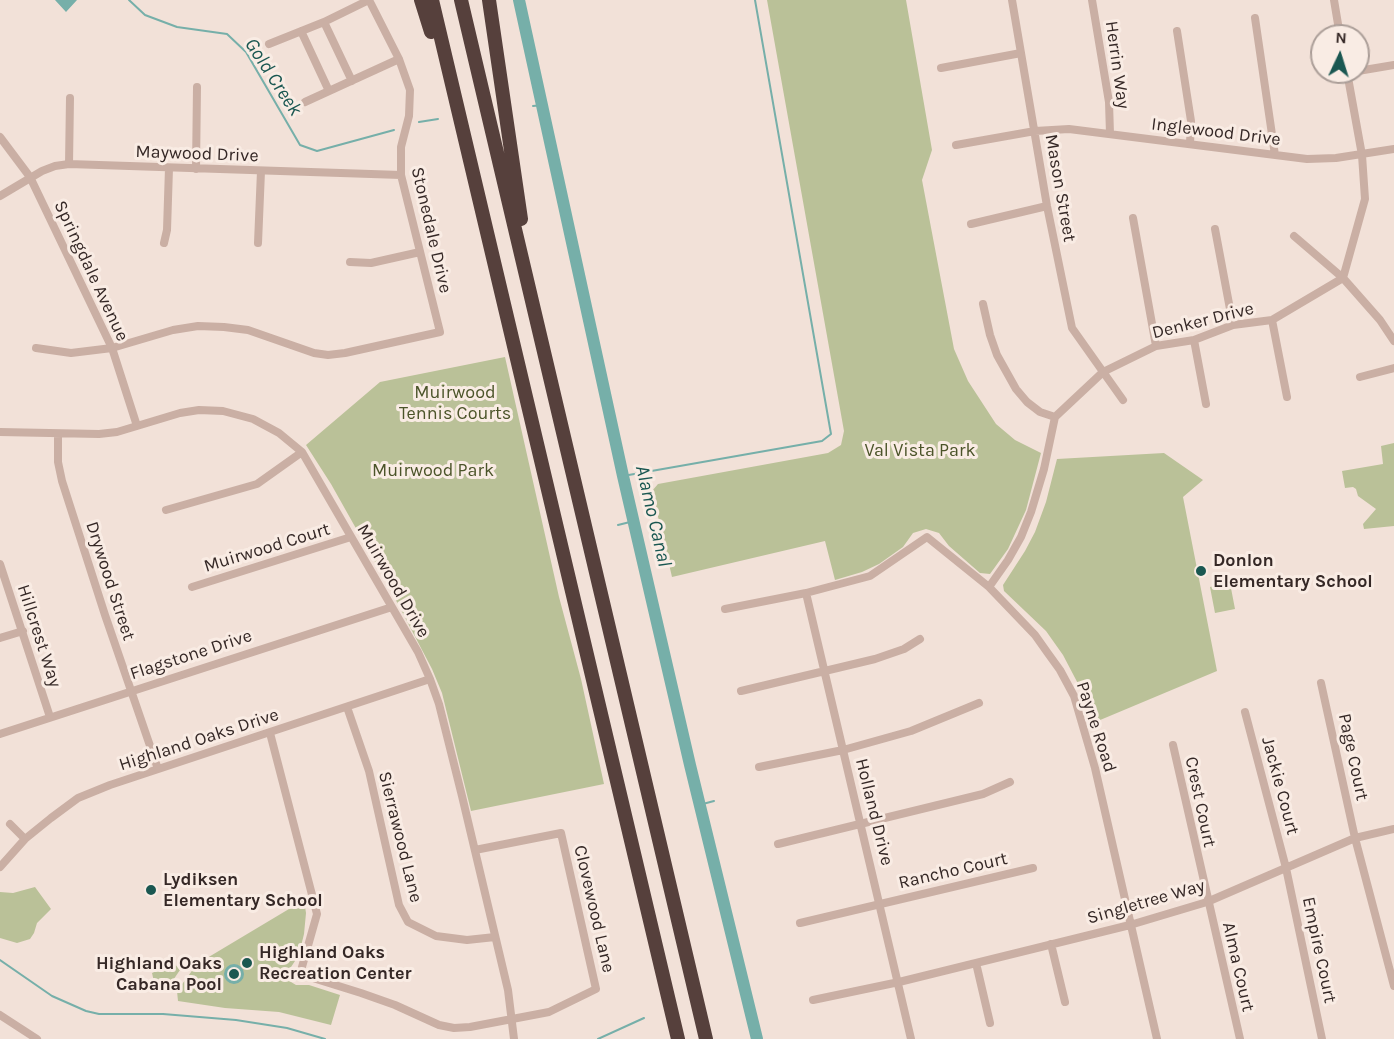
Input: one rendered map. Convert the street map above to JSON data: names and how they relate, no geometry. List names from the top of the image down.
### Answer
{
  "streets": {
    "street": [
      "Herrin Way",
      "Inglewood Drive",
      "Maywood Drive",
      "Mason Street",
      "Stonedale Drive",
      "Springdale Avenue",
      "Denker Drive",
      "Muirwood Court",
      "Drywood Street",
      "Muirwood Drive",
      "Hillcrest Way",
      "Flagstone Drive",
      "Payne Road",
      "Highland Oaks Drive",
      "Page Court",
      "Jackie Court",
      "Crest Court",
      "Holland Drive",
      "Sierrawood Lane",
      "Rancho Court",
      "Singletree Way",
      "Clovewood Lane",
      "Empire Court",
      "Alma Court"
    ]
  },
  "crossings": [
    ["Herrin Way", "Inglewood Drive"],
    ["Inglewood Drive", "Mason Street"],
    ["Maywood Drive", "Stonedale Drive"],
    ["Maywood Drive", "Springdale Avenue"],
    ["Mason Street", "Denker Drive"],
    ["Stonedale Drive", "Springdale Avenue"],
    ["Springdale Avenue", "Muirwood Drive"],
    ["Muirwood Court", "Muirwood Drive"],
    ["Drywood Street", "Muirwood Drive"],
    ["Drywood Street", "Flagstone Drive"],
    ["Drywood Street", "Highland Oaks Drive"],
    ["Muirwood Drive", "Flagstone Drive"],
    ["Muirwood Drive", "Highland Oaks Drive"],
    ["Muirwood Drive", "Sierrawood Lane"],
    ["Muirwood Drive", "Clovewood Lane"],
    ["Hillcrest Way", "Flagstone Drive"],
    ["Payne Road", "Holland Drive"],
    ["Payne Road", "Singletree Way"],
    ["Highland Oaks Drive", "Sierrawood Lane"],
    ["Page Court", "Singletree Way"],
    ["Jackie Court", "Singletree Way"],
    ["Jackie Court", "Empire Court"],
    ["Crest Court", "Singletree Way"],
    ["Crest Court", "Alma Court"],
    ["Holland Drive", "Rancho Court"],
    ["Holland Drive", "Singletree Way"],
    ["Singletree Way", "Empire Court"],
    ["Singletree Way", "Alma Court"]
  ],
  "water": ["Gold Creek", "Alamo Canal"],
  "parks": ["Muirwood Tennis Courts", "Val Vista Park", "Muirwood Park"],
  "places": [
    "Donlon Elementary School",
    "Lydiksen Elementary School",
    "Highland Oaks Recreation Center",
    "Highland Oaks Cabana Pool"
  ],
  "north": "top"
}
